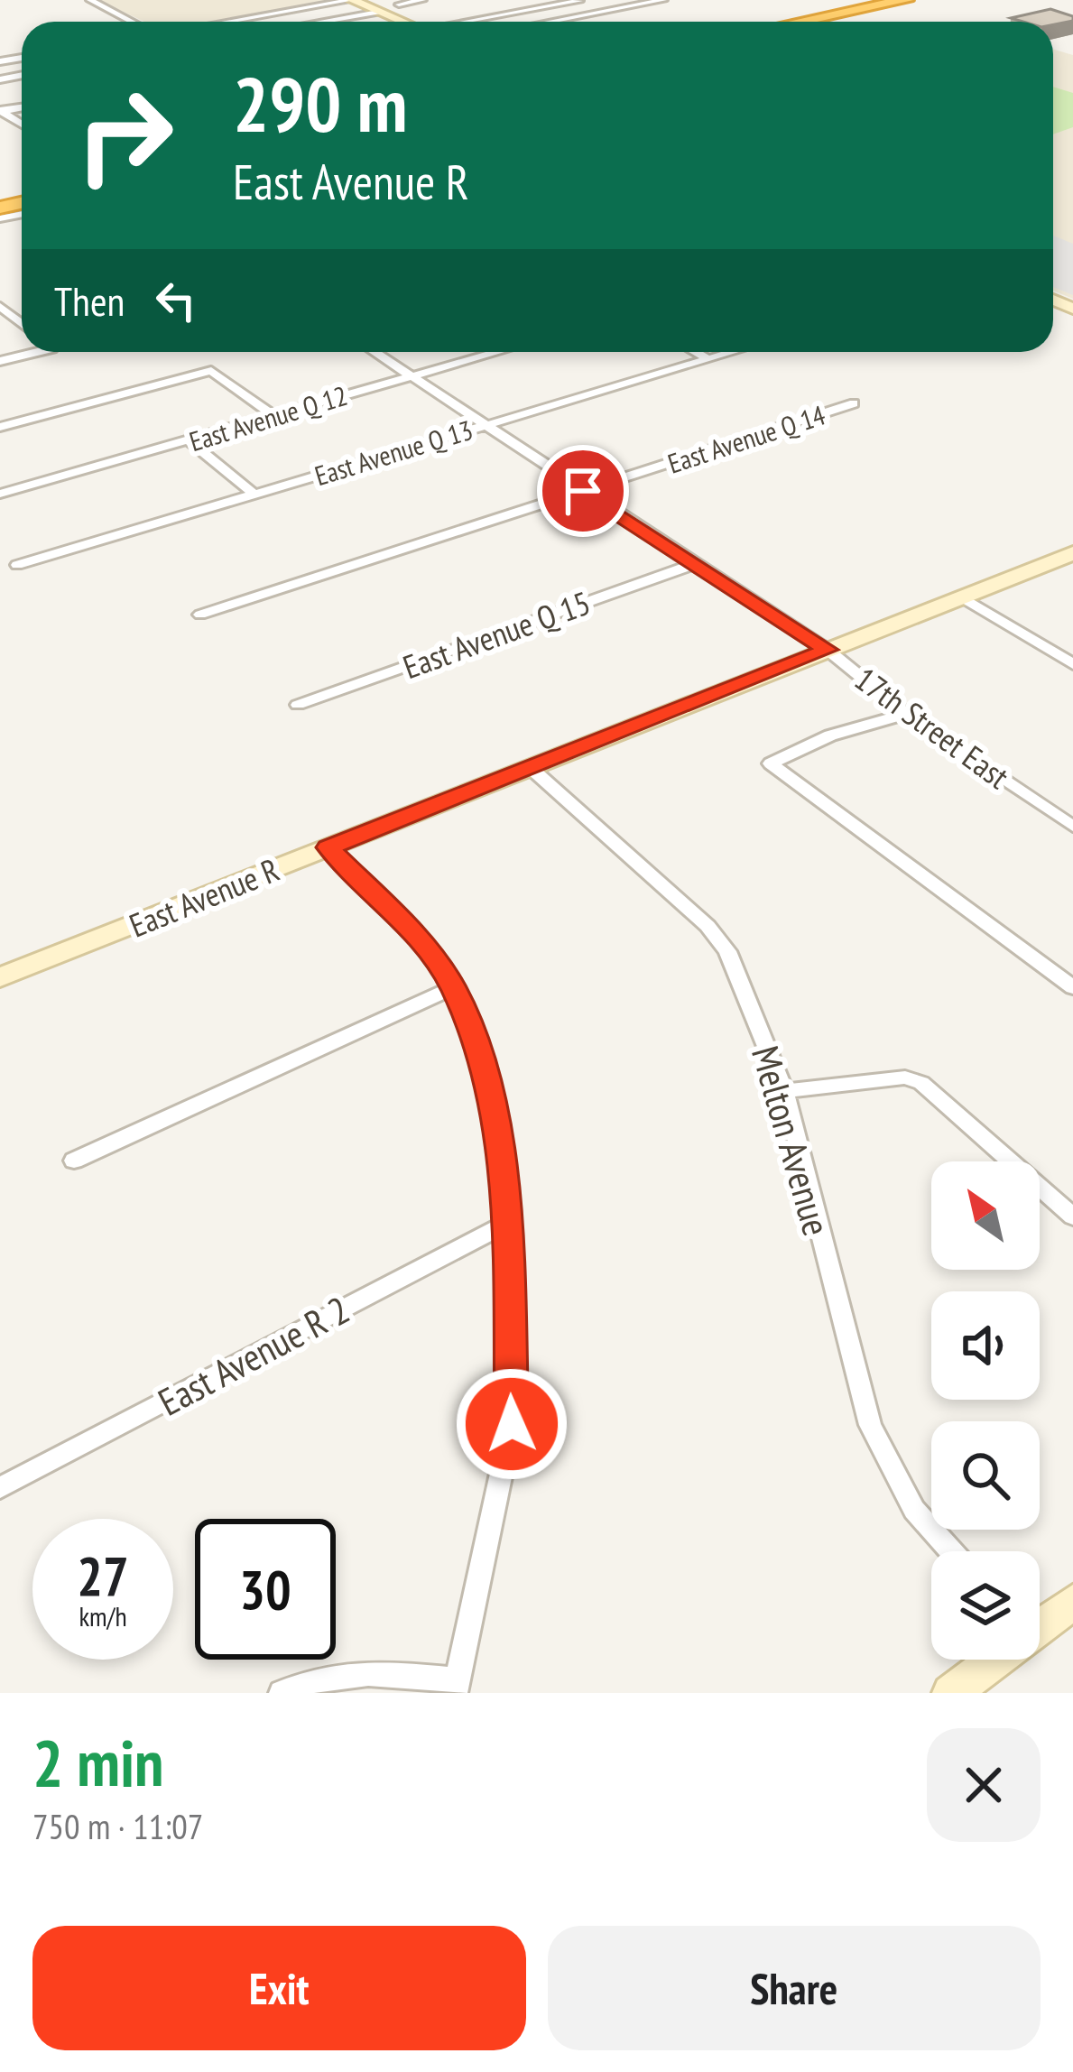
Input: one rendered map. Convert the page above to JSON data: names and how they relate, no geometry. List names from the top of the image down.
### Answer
{
  "streets": {
    "main road": ["East Avenue R"],
    "street": [
      "East Avenue Q 12",
      "East Avenue Q 14",
      "East Avenue Q 13",
      "East Avenue Q 15",
      "17th Street East",
      "Melton Avenue",
      "East Avenue R 2"
    ]
  },
  "crossings": [
    ["East Avenue Q 12", "17th Street East"],
    ["East Avenue Q 14", "17th Street East"],
    ["East Avenue Q 13", "17th Street East"],
    ["East Avenue Q 15", "17th Street East"],
    ["17th Street East", "East Avenue R"],
    ["East Avenue R", "Melton Avenue"]
  ],
  "north": "top left",
  "page": {
    "turn": ["290 m", "East Avenue R"],
    "then": "Then",
    "speed": "27 km/h",
    "limit": "30",
    "heading": ["2 min", "750 m · 11:07"],
    "buttons": ["Exit", "Share"]
  }
}
